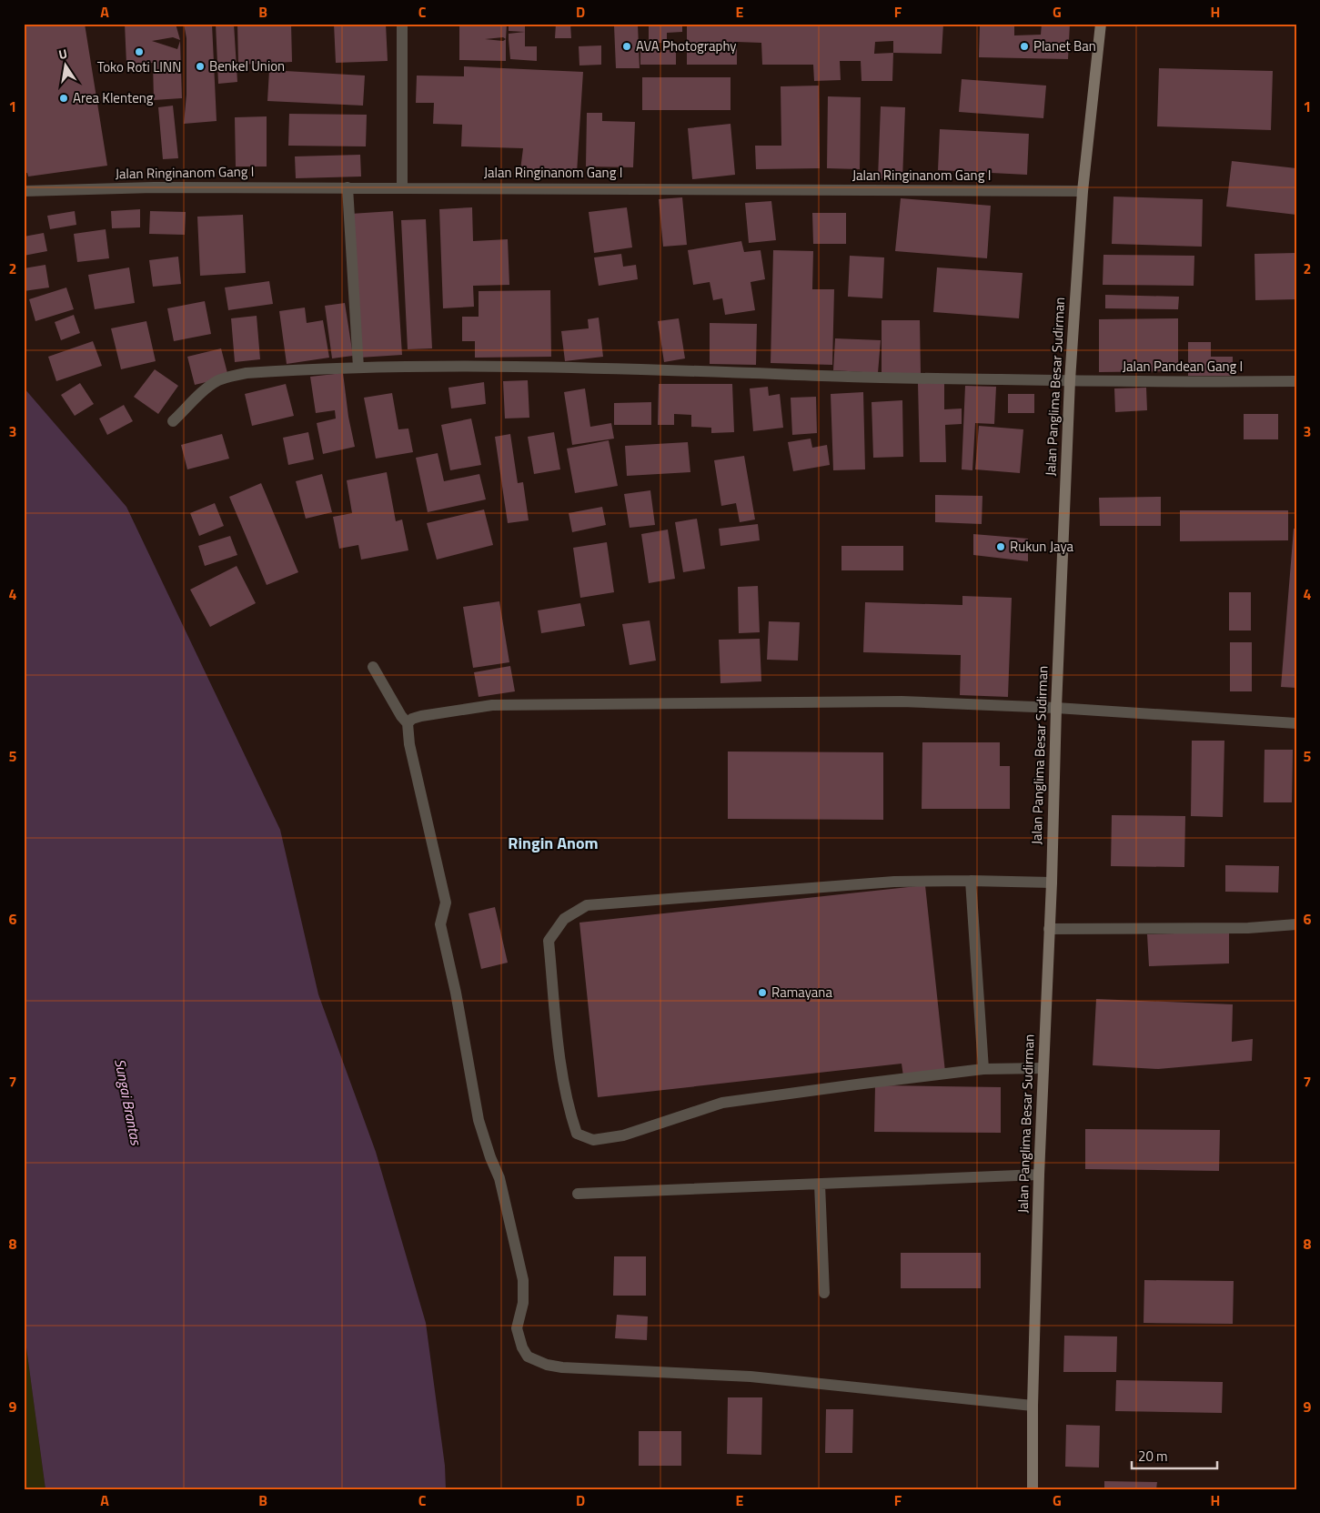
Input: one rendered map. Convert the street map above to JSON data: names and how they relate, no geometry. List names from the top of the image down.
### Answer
{
  "streets": {
    "main road": ["Jalan Panglima Besar Sudirman"],
    "street": ["Jalan Ringinanom Gang I", "Jalan Pandean Gang I"]
  },
  "crossings": [
    ["Jalan Ringinanom Gang I", "Jalan Panglima Besar Sudirman"],
    ["Jalan Pandean Gang I", "Jalan Panglima Besar Sudirman"]
  ],
  "districts": ["Ringin Anom"],
  "water": ["Sungai Brantas"],
  "places": [
    "AVA Photography",
    "Planet Ban",
    "Toko Roti LINN",
    "Benkel Union",
    "Area Klenteng",
    "Rukun Jaya",
    "Ramayana"
  ],
  "scale_bar": "20 m",
  "north": "top",
  "grid": {
    "columns": [
      "A",
      "B",
      "C",
      "D",
      "E",
      "F",
      "G",
      "H"
    ],
    "rows": [
      "1",
      "2",
      "3",
      "4",
      "5",
      "6",
      "7",
      "8",
      "9"
    ]
  }
}
